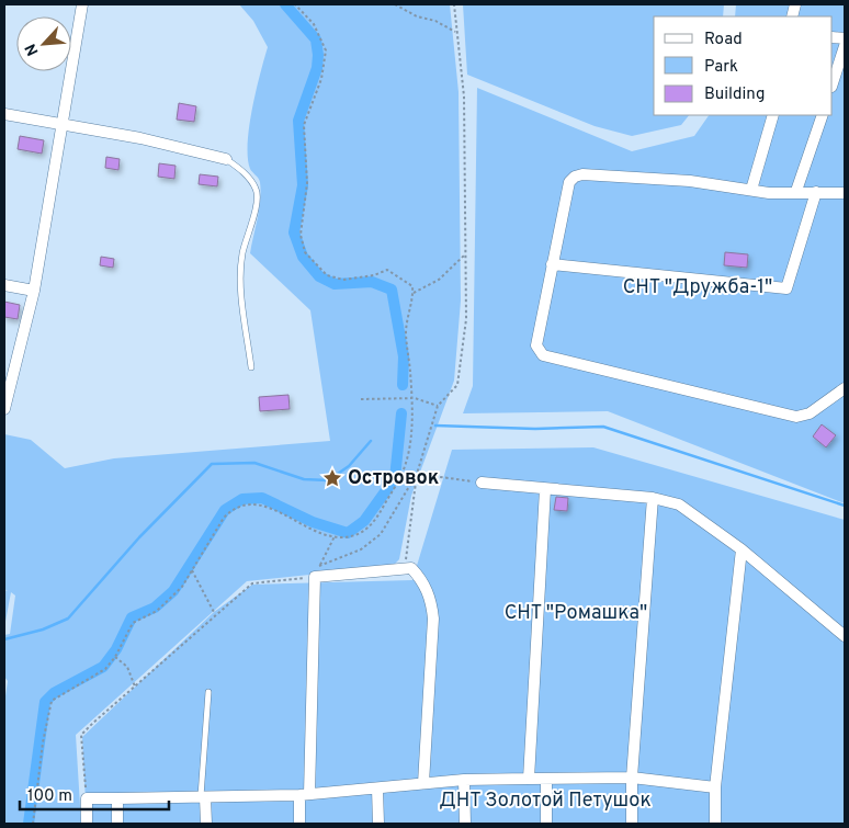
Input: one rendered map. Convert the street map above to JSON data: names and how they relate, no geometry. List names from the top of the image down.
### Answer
{
  "parks": ["СНТ \"Дружба-1\"", "СНТ \"Ромашка\"", "ДНТ Золотой Петушок"],
  "places": {
    "place": ["Островок"]
  },
  "legend": ["Road", "Park", "Building"],
  "scale_bar": "100 m",
  "north": "bottom left"
}
